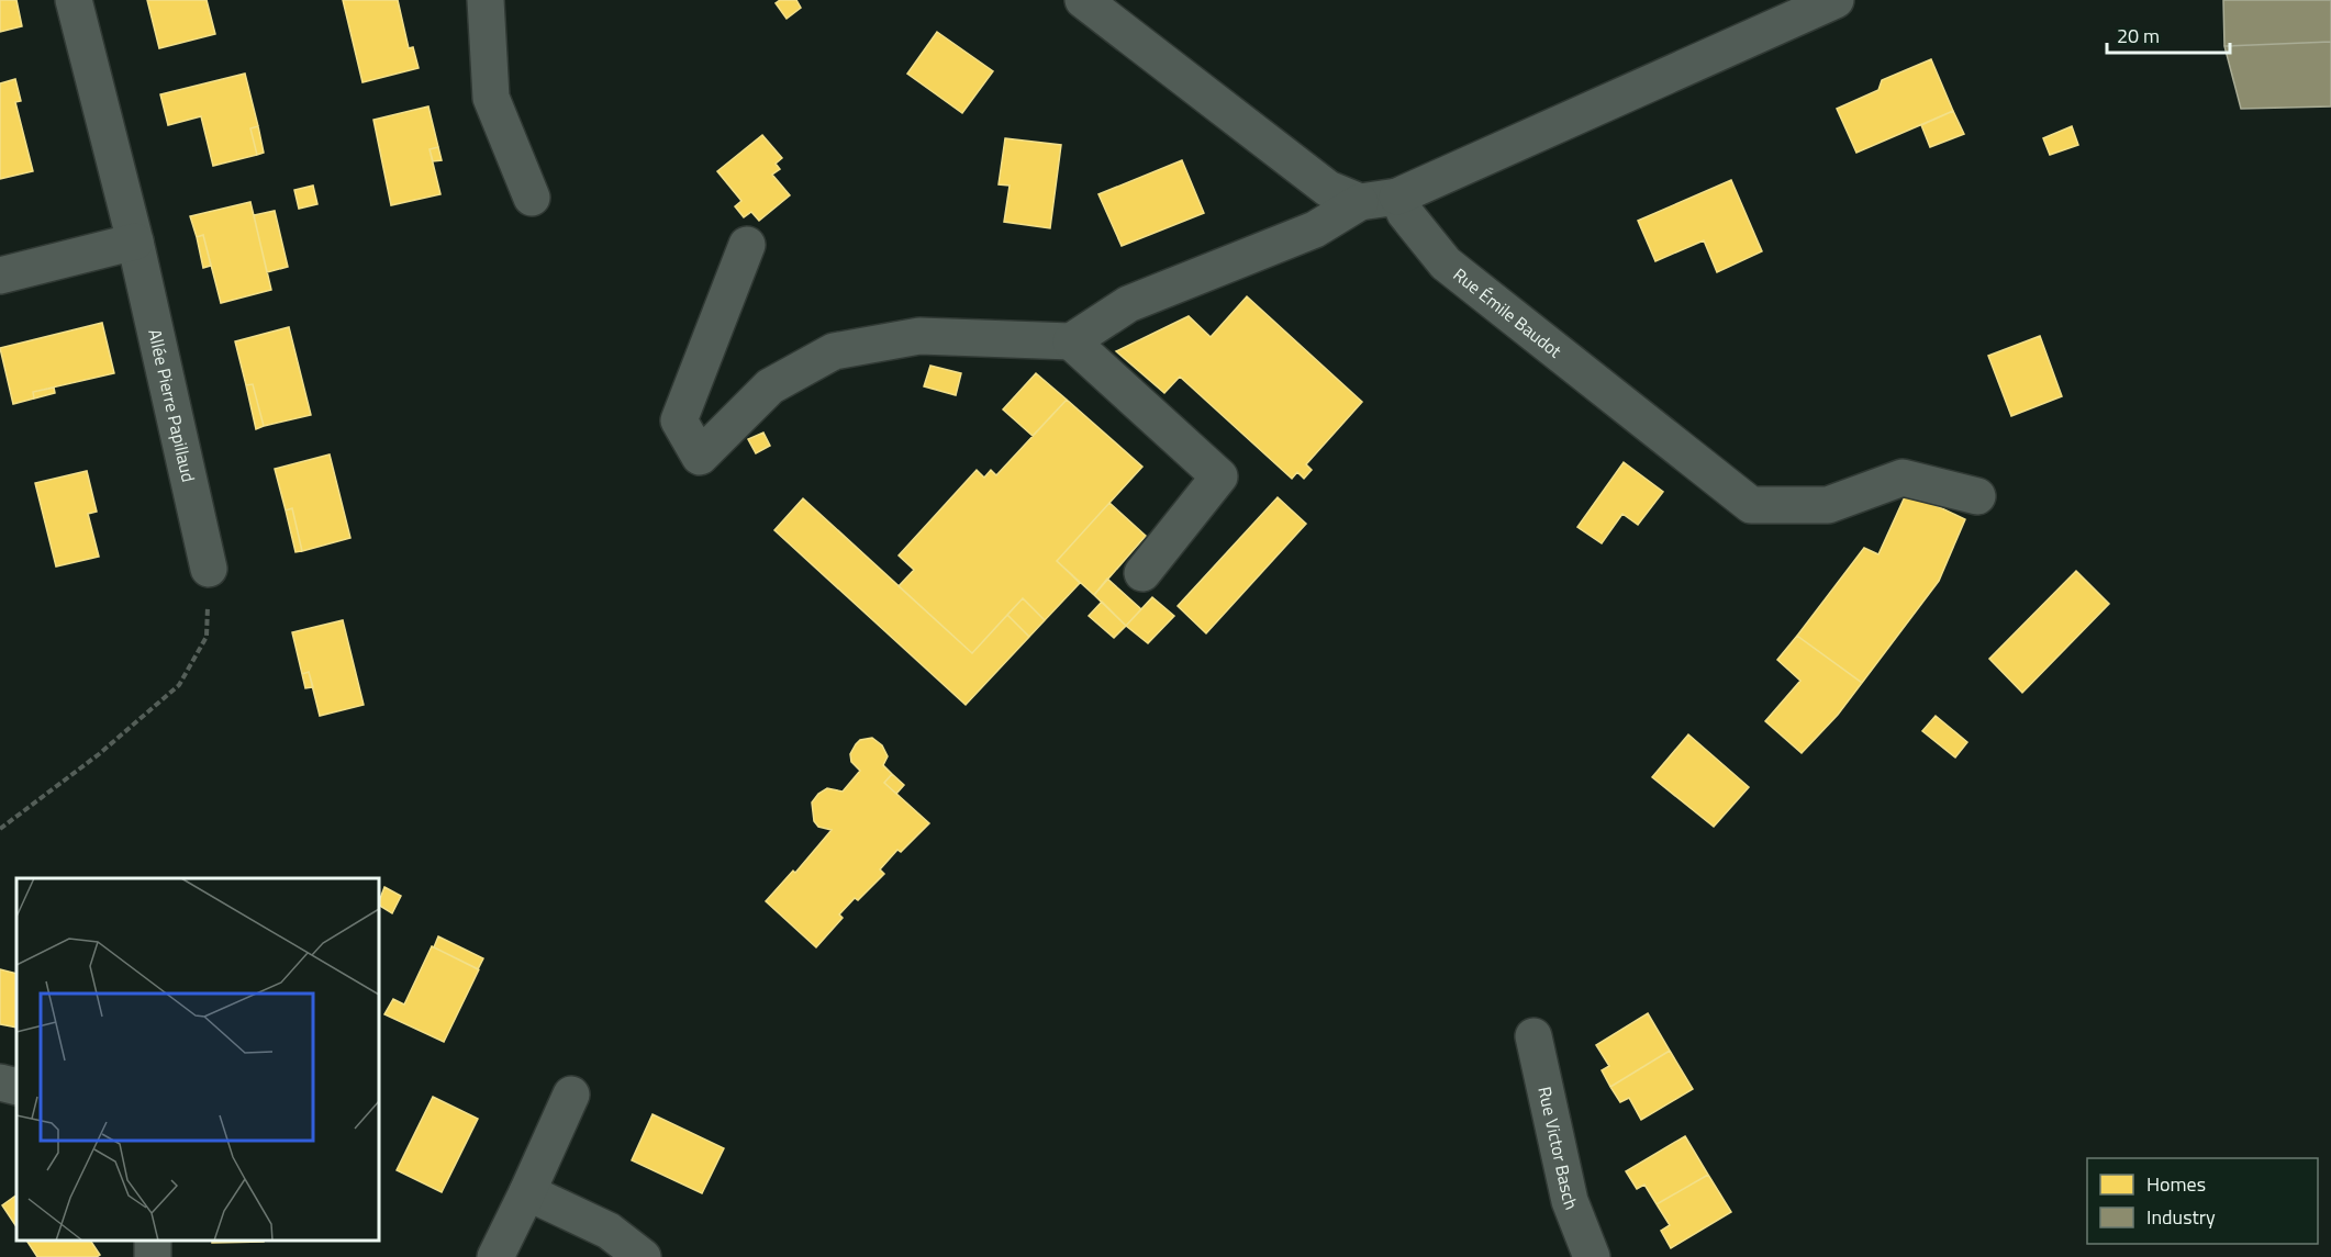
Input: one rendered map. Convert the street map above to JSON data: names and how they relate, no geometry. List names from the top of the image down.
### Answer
{
  "streets": {
    "street": ["Rue Émile Baudot", "Allée Pierre Papillaud", "Rue Victor Basch"]
  },
  "legend": ["Homes", "Industry"],
  "scale_bar": "20 m"
}
